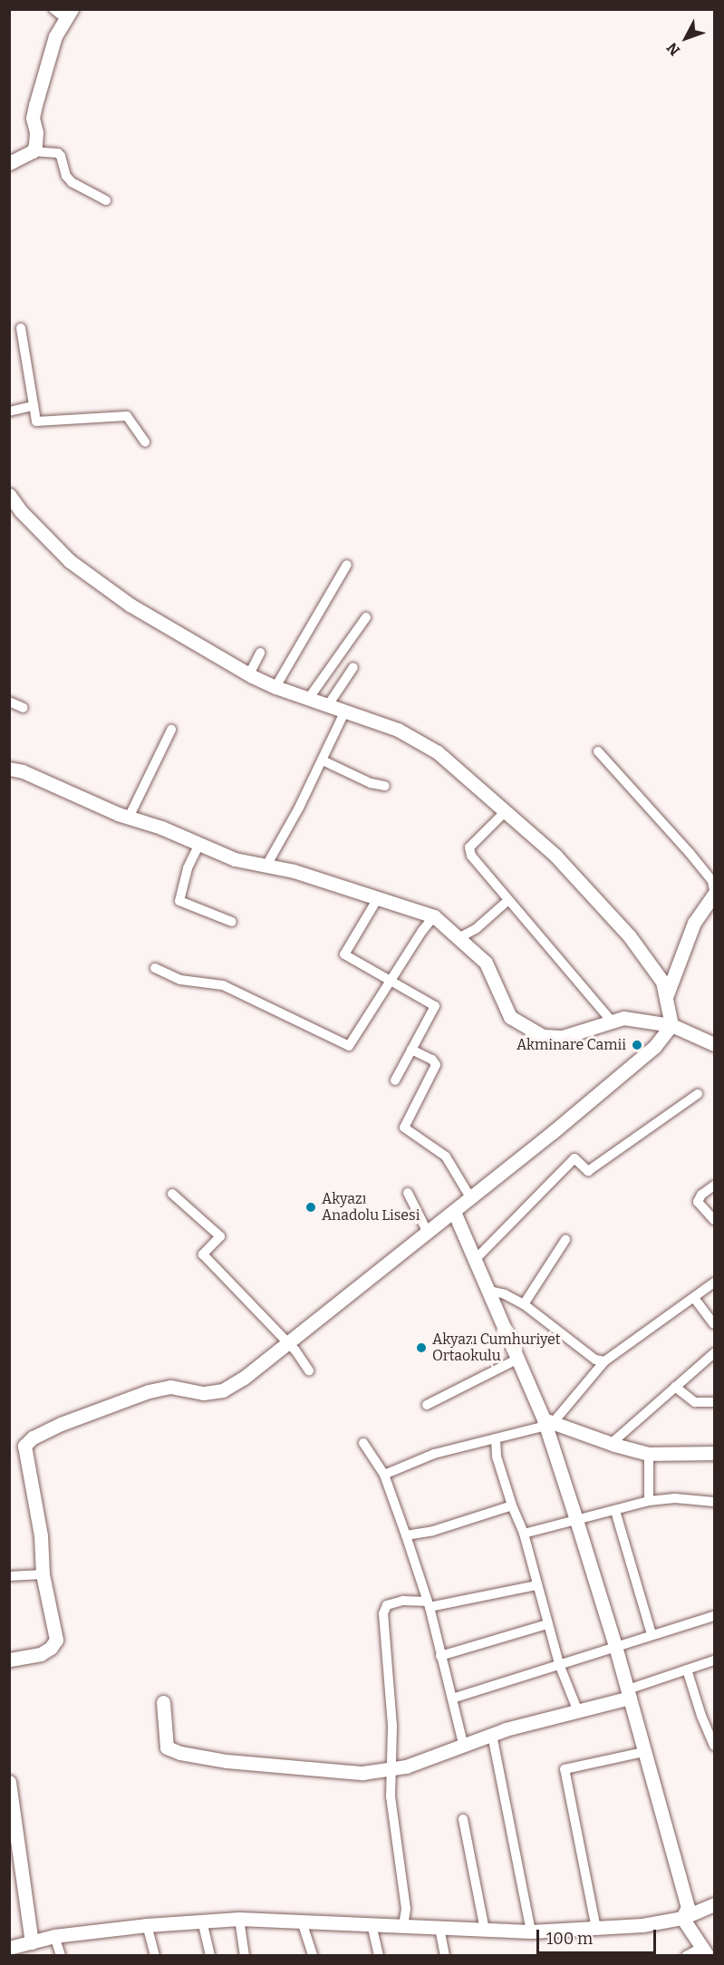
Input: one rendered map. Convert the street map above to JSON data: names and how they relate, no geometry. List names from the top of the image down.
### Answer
{
  "places": ["Akminare Camii", "Akyazı Anadolu Lisesi", "Akyazı Cumhuriyet Ortaokulu"],
  "scale_bar": "100 m",
  "north": "bottom left"
}
